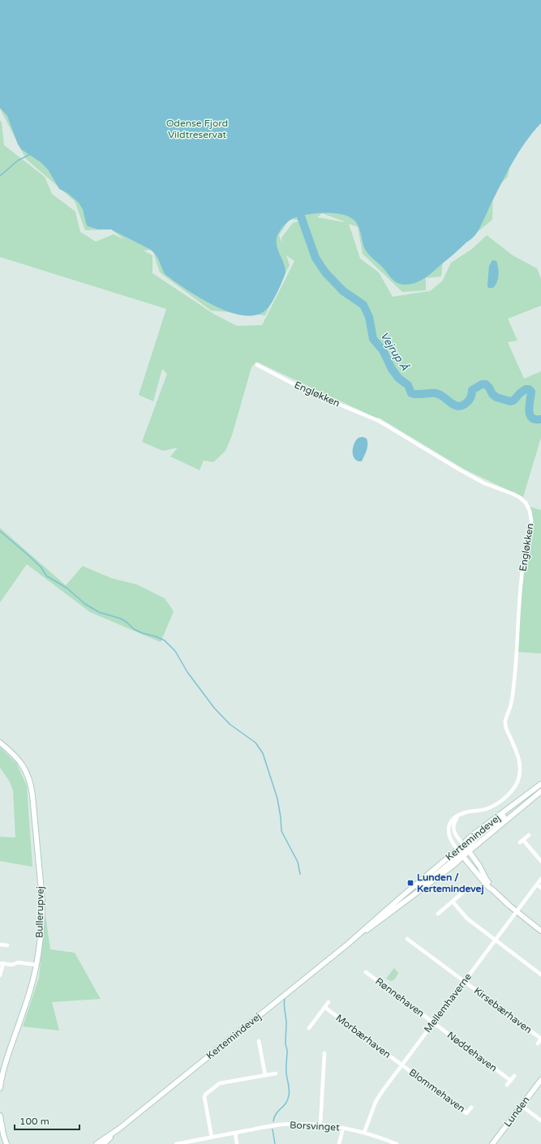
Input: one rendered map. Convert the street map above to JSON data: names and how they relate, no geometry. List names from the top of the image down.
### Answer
{
  "streets": {
    "main road": ["Kertemindevej", "Bullerupvej", "Lunden"],
    "street": [
      "Engløkken",
      "Rønnehaven",
      "Mellemhaverne",
      "Kirsebærhaven",
      "Morbærhaven",
      "Nøddehaven",
      "Blommehaven",
      "Borsvinget"
    ]
  },
  "crossings": [
    ["Rønnehaven", "Mellemhaverne"],
    ["Rønnehaven", "Nøddehaven"],
    ["Mellemhaverne", "Kirsebærhaven"],
    ["Mellemhaverne", "Morbærhaven"],
    ["Mellemhaverne", "Nøddehaven"],
    ["Mellemhaverne", "Blommehaven"],
    ["Mellemhaverne", "Borsvinget"],
    ["Morbærhaven", "Blommehaven"]
  ],
  "water": ["Vejrup Å"],
  "parks": ["Odense Fjord Vildtreservat"],
  "places": {
    "transit": ["Lunden / Kertemindevej"]
  },
  "scale_bar": "100 m"
}
